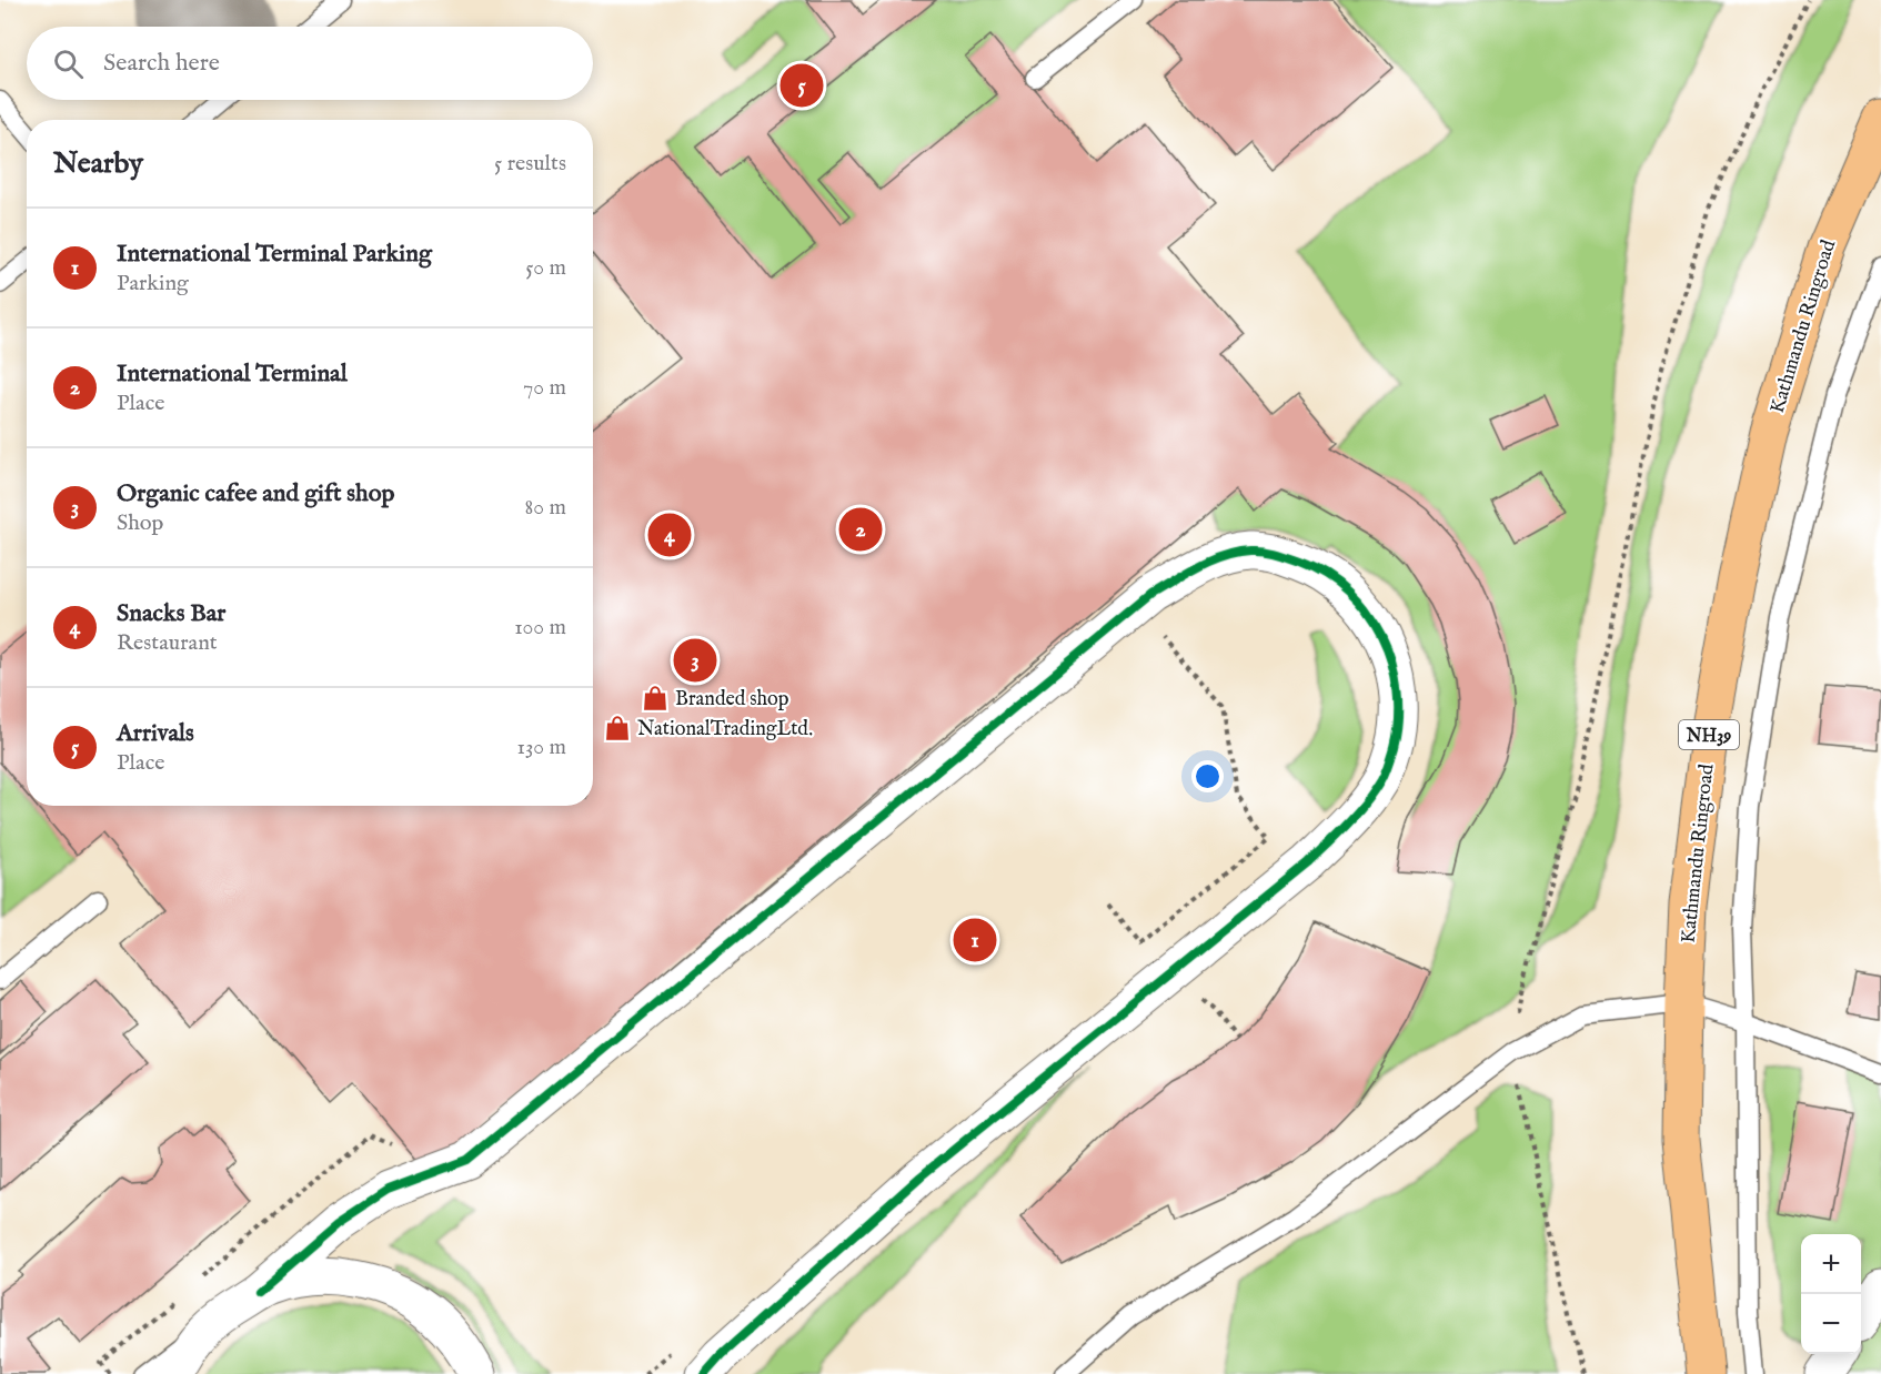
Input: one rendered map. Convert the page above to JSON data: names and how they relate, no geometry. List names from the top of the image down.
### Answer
{
  "streets": {
    "highway": ["Kathmandu Ringroad", "NH39"]
  },
  "places": {
    "shop": ["Branded shop", "NationalTradingLtd."]
  },
  "page": {
    "search": "Search here",
    "pins": [
      "5",
      "2",
      "4",
      "3",
      "1"
    ],
    "heading": ["Nearby", "5 results"],
    "list": [
      {
        "mark": "1",
        "name": "International Terminal Parking",
        "note": "Parking",
        "value": "50 m"
      },
      {
        "mark": "2",
        "name": "International Terminal",
        "note": "Place",
        "value": "70 m"
      },
      {
        "mark": "3",
        "name": "Organic cafee and gift shop",
        "note": "Shop",
        "value": "80 m"
      },
      {
        "mark": "4",
        "name": "Snacks Bar",
        "note": "Restaurant",
        "value": "100 m"
      },
      {
        "mark": "5",
        "name": "Arrivals",
        "note": "Place",
        "value": "130 m"
      }
    ],
    "map_buttons": ["+", "−"]
  }
}
